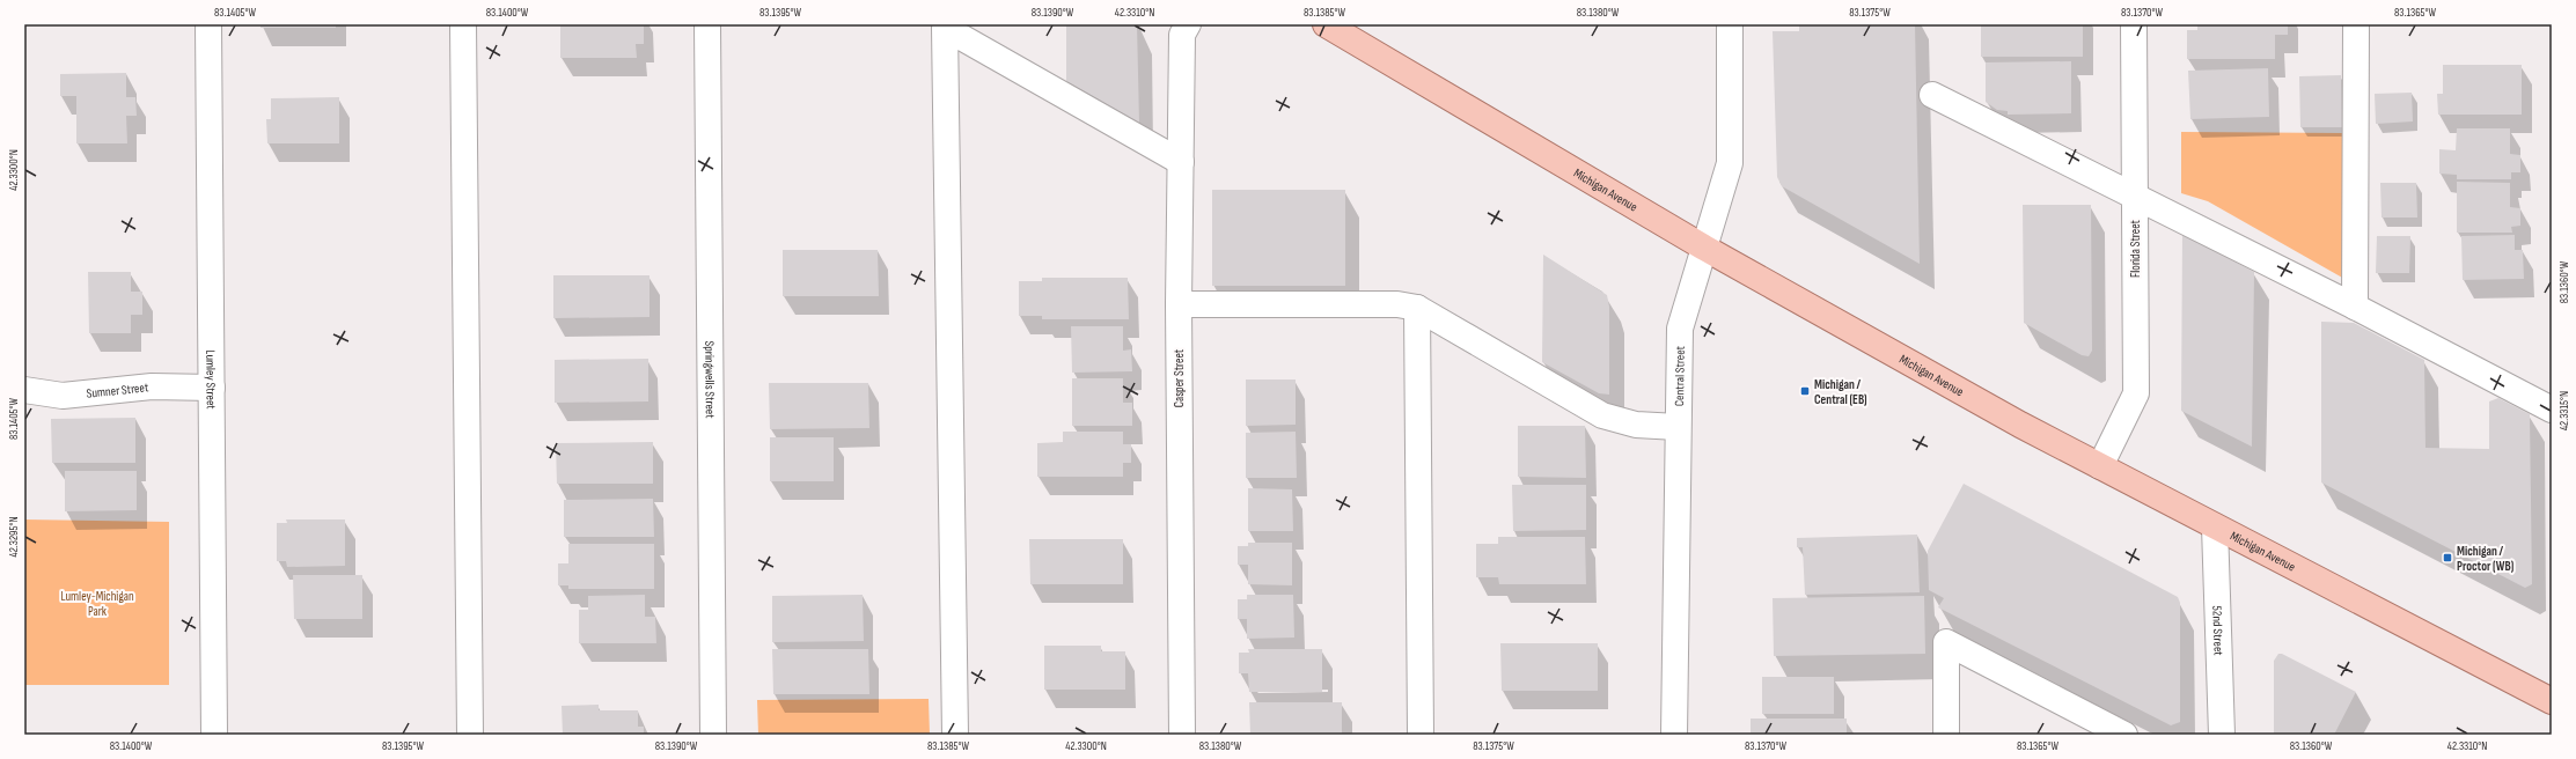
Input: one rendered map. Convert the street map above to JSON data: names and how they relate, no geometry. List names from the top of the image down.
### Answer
{
  "streets": {
    "main road": ["Michigan Avenue"],
    "street": [
      "Florida Street",
      "Central Street",
      "Casper Street",
      "Lumley Street",
      "Springwells Street",
      "Sumner Street",
      "52nd Street"
    ]
  },
  "crossings": [
    ["Michigan Avenue", "Florida Street"],
    ["Michigan Avenue", "Central Street"],
    ["Michigan Avenue", "52nd Street"],
    ["Lumley Street", "Sumner Street"]
  ],
  "parks": ["Lumley-Michigan Park"],
  "places": {
    "transit": ["Michigan / Central (EB)", "Michigan / Proctor (WB)"]
  },
  "coordinates": [
    "83.1405°W",
    "83.1400°W",
    "83.1395°W",
    "83.1390°W",
    "42.3310°N",
    "83.1385°W",
    "83.1380°W",
    "83.1375°W",
    "83.1370°W",
    "83.1365°W",
    "42.3300°N",
    "83.1360°W",
    "42.3315°N",
    "42.3295°N"
  ]
}
